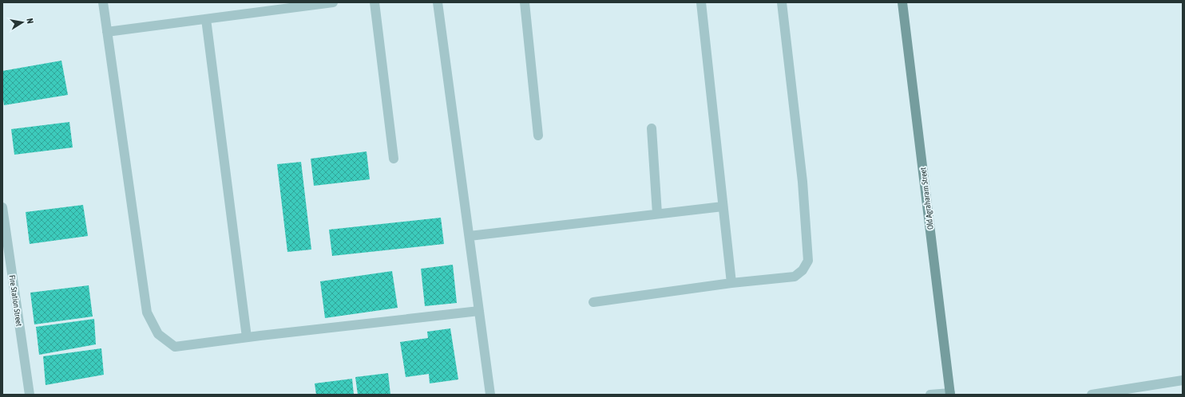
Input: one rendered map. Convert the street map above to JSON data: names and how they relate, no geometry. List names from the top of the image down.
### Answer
{
  "streets": {
    "street": ["Old Agraharam Street", "Fire Station Street"]
  },
  "north": "right"
}
